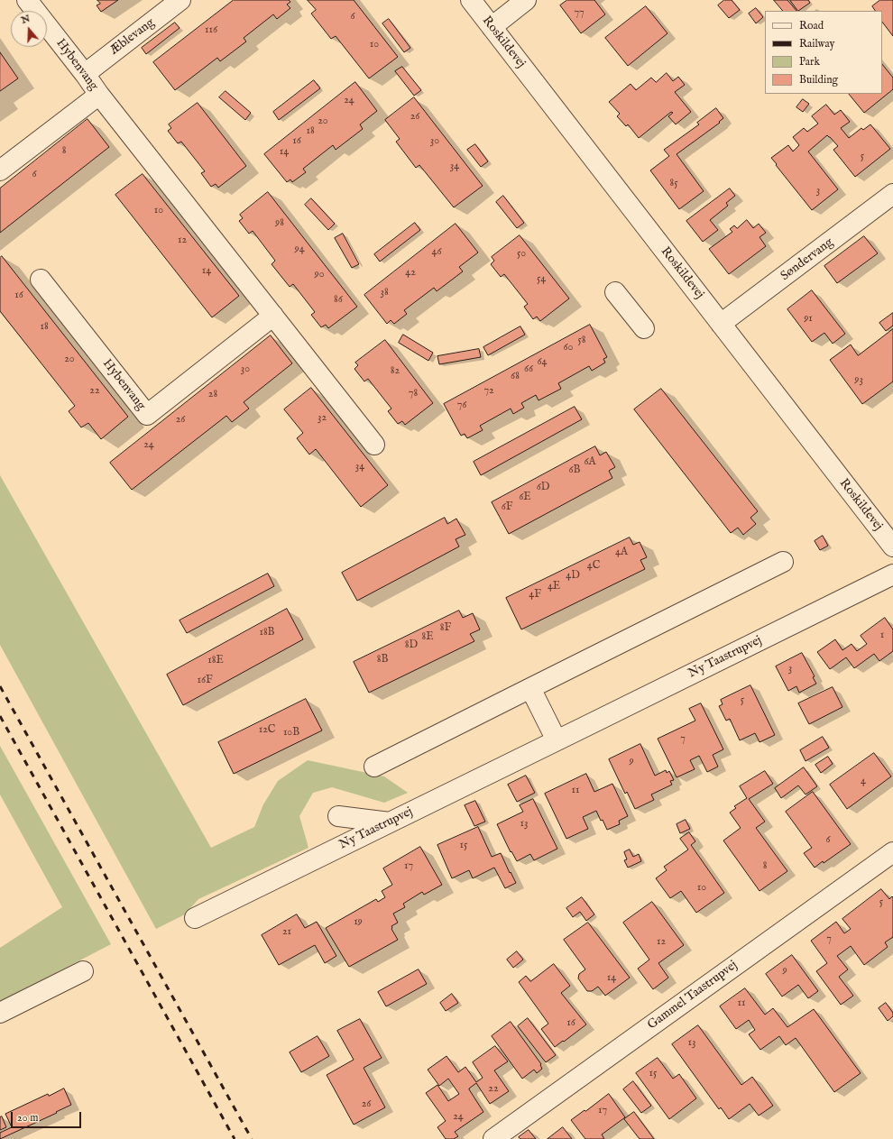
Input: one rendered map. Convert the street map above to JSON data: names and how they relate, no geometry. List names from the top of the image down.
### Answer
{
  "streets": {
    "street": [
      "Æblevang",
      "Roskildevej",
      "Hybenvang",
      "Søndervang",
      "Ny Taastrupvej",
      "Gammel Taastrupvej"
    ]
  },
  "crossings": [
    ["Æblevang", "Hybenvang"],
    ["Roskildevej", "Søndervang"]
  ],
  "house_numbers": [
    "77",
    "6",
    "116",
    "10",
    "24",
    "26",
    "20",
    "18",
    "16",
    "30",
    "8",
    "14",
    "5",
    "34",
    "6",
    "85",
    "3",
    "10",
    "98",
    "12",
    "94",
    "46",
    "50",
    "14",
    "42",
    "90",
    "54",
    "38",
    "16",
    "86",
    "91",
    "18",
    "58",
    "60",
    "20",
    "64",
    "30",
    "66",
    "82",
    "68",
    "93",
    "22",
    "72",
    "78",
    "28",
    "76",
    "32",
    "26",
    "24",
    "6A",
    "34",
    "6B",
    "6D",
    "6E",
    "6F",
    "4A",
    "4C",
    "4D",
    "4E",
    "4F",
    "8F",
    "18B",
    "1",
    "8E",
    "8D",
    "8B",
    "18E",
    "3",
    "16F",
    "5",
    "12C",
    "10B",
    "7",
    "9",
    "4",
    "11",
    "13",
    "6",
    "15",
    "17",
    "8",
    "10",
    "5",
    "19",
    "21",
    "7",
    "12",
    "9",
    "14",
    "11",
    "16",
    "13",
    "15",
    "22",
    "26",
    "17",
    "24"
  ],
  "legend": [
    "Road",
    "Railway",
    "Park",
    "Building"
  ],
  "scale_bar": "20 m",
  "north": "top"
}
